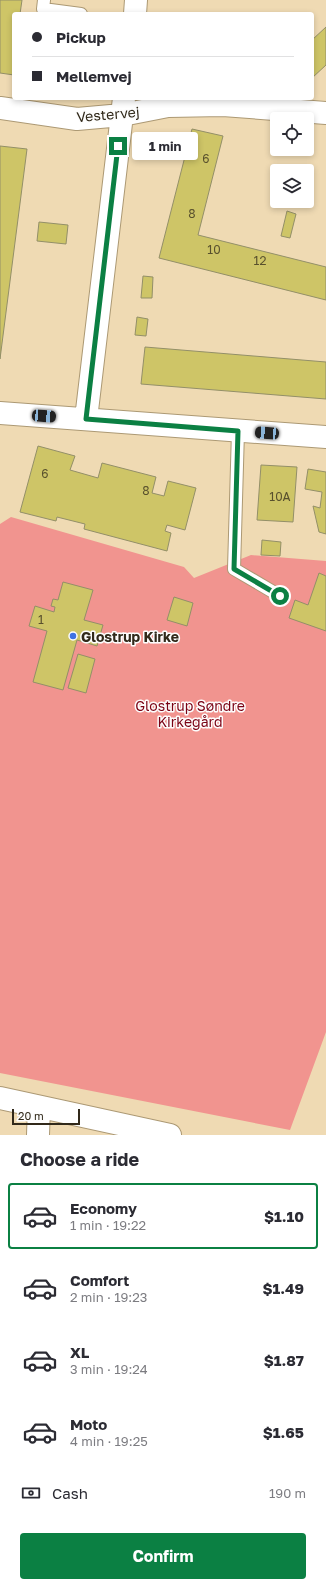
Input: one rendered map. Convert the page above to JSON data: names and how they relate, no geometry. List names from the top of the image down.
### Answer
{
  "streets": {
    "street": ["Vestervej"]
  },
  "parks": ["Glostrup Søndre Kirkegård"],
  "places": ["Glostrup Kirke"],
  "house_numbers": [
    "6",
    "8",
    "10",
    "12",
    "6",
    "8",
    "10A",
    "1"
  ],
  "scale_bar": "20 m",
  "page": {
    "banner": ["Pickup", "Mellemvej"],
    "bubble": "1 min",
    "scale": "20 m",
    "heading": "Choose a ride",
    "list": [
      {
        "name": "Economy",
        "note": "1 min · 19:22",
        "value": "$1.10"
      },
      {
        "name": "Comfort",
        "note": "2 min · 19:23",
        "value": "$1.49"
      },
      {
        "name": "XL",
        "note": "3 min · 19:24",
        "value": "$1.87"
      },
      {
        "name": "Moto",
        "note": "4 min · 19:25",
        "value": "$1.65"
      }
    ],
    "pay": ["Cash", "190 m"],
    "buttons": "Confirm"
  }
}
